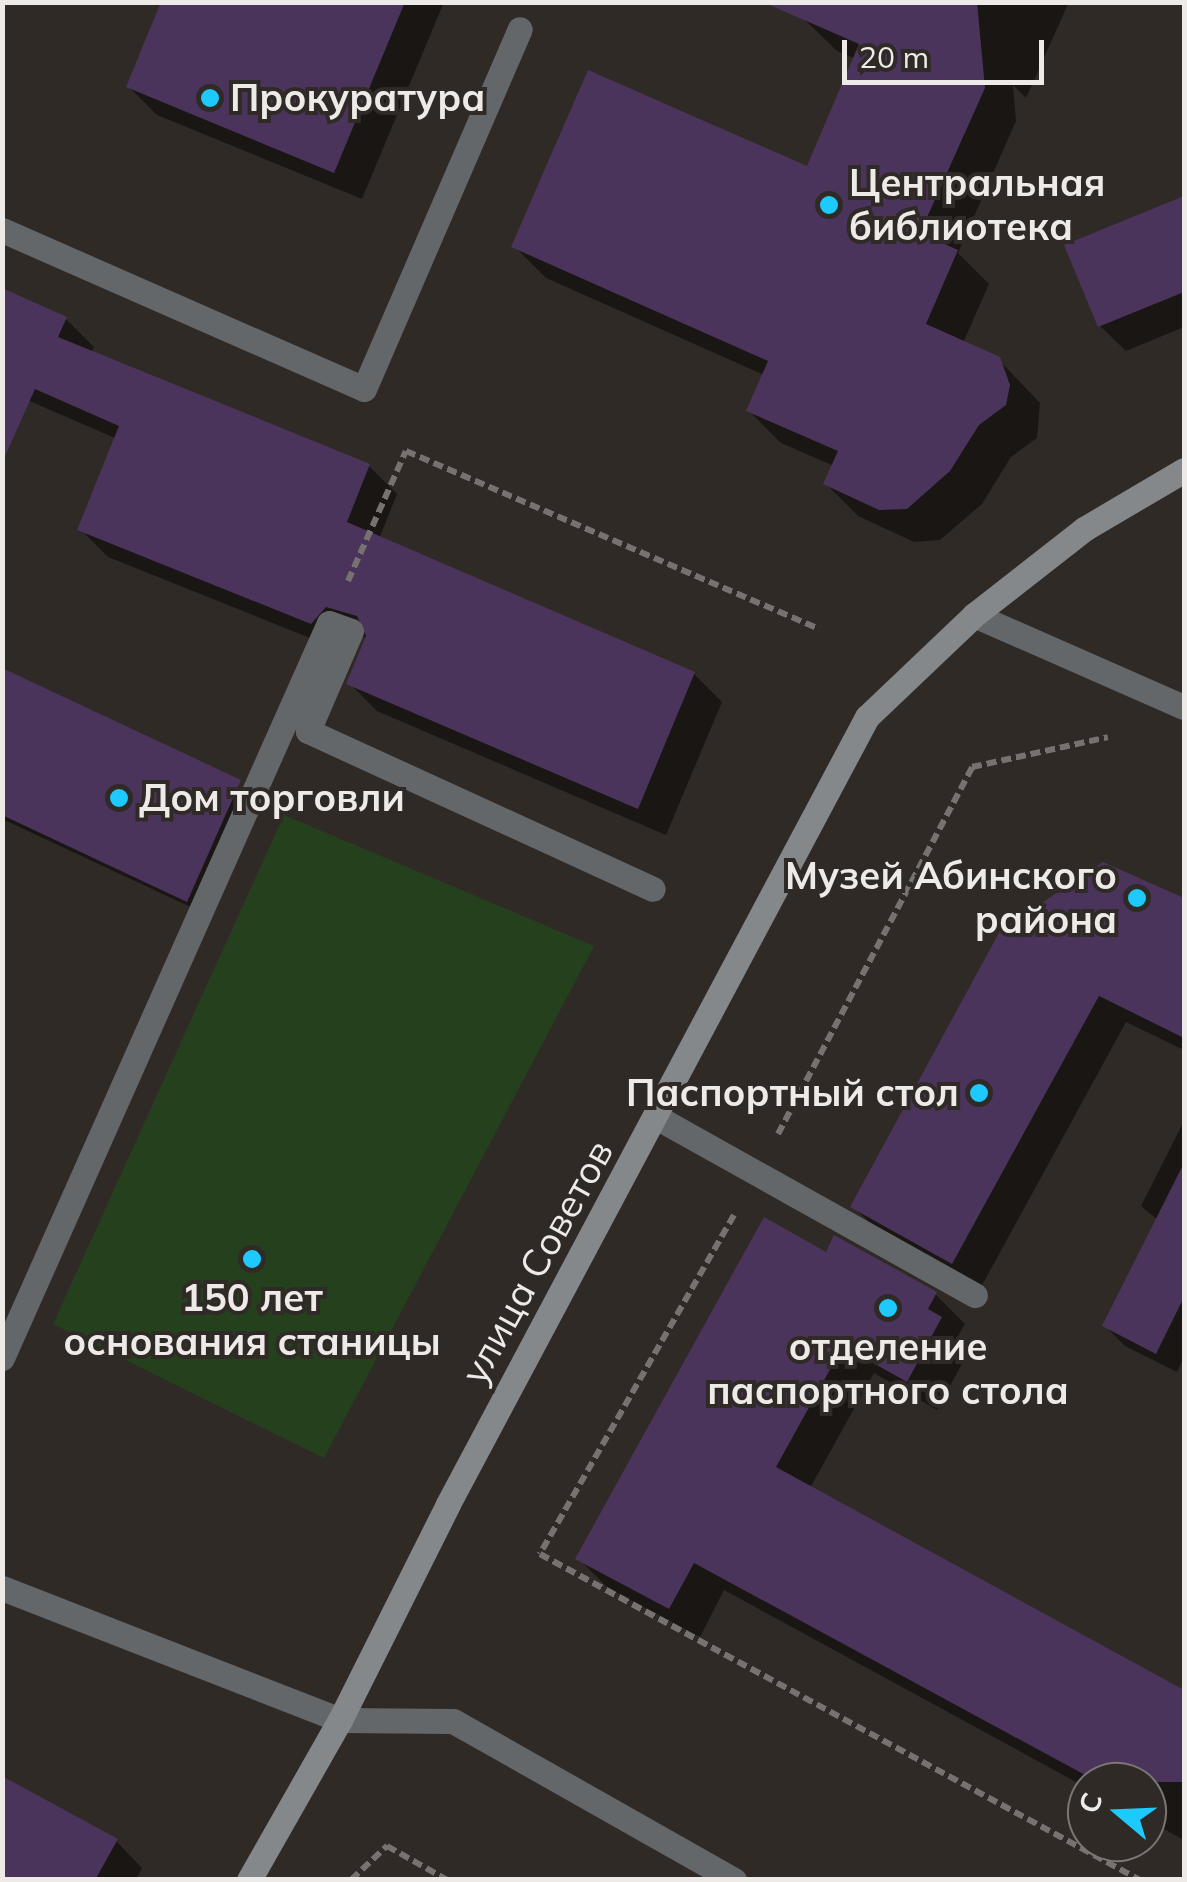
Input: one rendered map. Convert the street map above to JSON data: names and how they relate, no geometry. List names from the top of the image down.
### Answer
{
  "streets": {
    "main road": ["улица Советов"]
  },
  "places": [
    "Прокуратура",
    "Центральная библиотека",
    "Дом торговли",
    "Музей Абинского района",
    "Паспортный стол",
    "150 лет основания станицы",
    "отделение паспортного стола"
  ],
  "scale_bar": "20 m",
  "north": "left"
}
